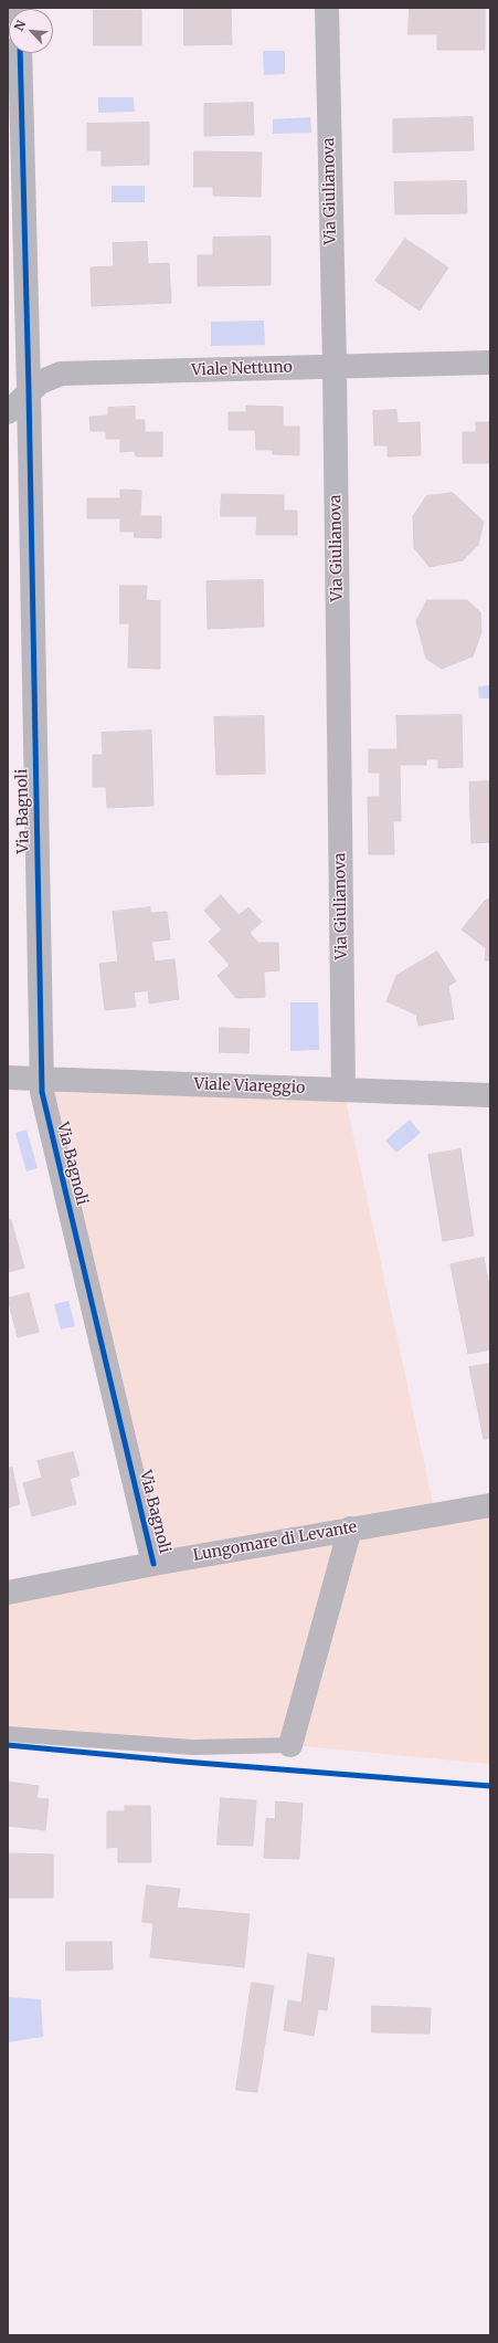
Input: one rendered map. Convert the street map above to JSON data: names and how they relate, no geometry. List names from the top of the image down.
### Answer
{
  "streets": {
    "street": [
      "Via Giulianova",
      "Viale Nettuno",
      "Via Bagnoli",
      "Viale Viareggio",
      "Lungomare di Levante"
    ]
  },
  "crossings": [
    ["Via Giulianova", "Viale Nettuno"],
    ["Via Giulianova", "Viale Viareggio"],
    ["Viale Nettuno", "Via Bagnoli"],
    ["Via Bagnoli", "Viale Viareggio"],
    ["Via Bagnoli", "Lungomare di Levante"]
  ],
  "north": "top left"
}
